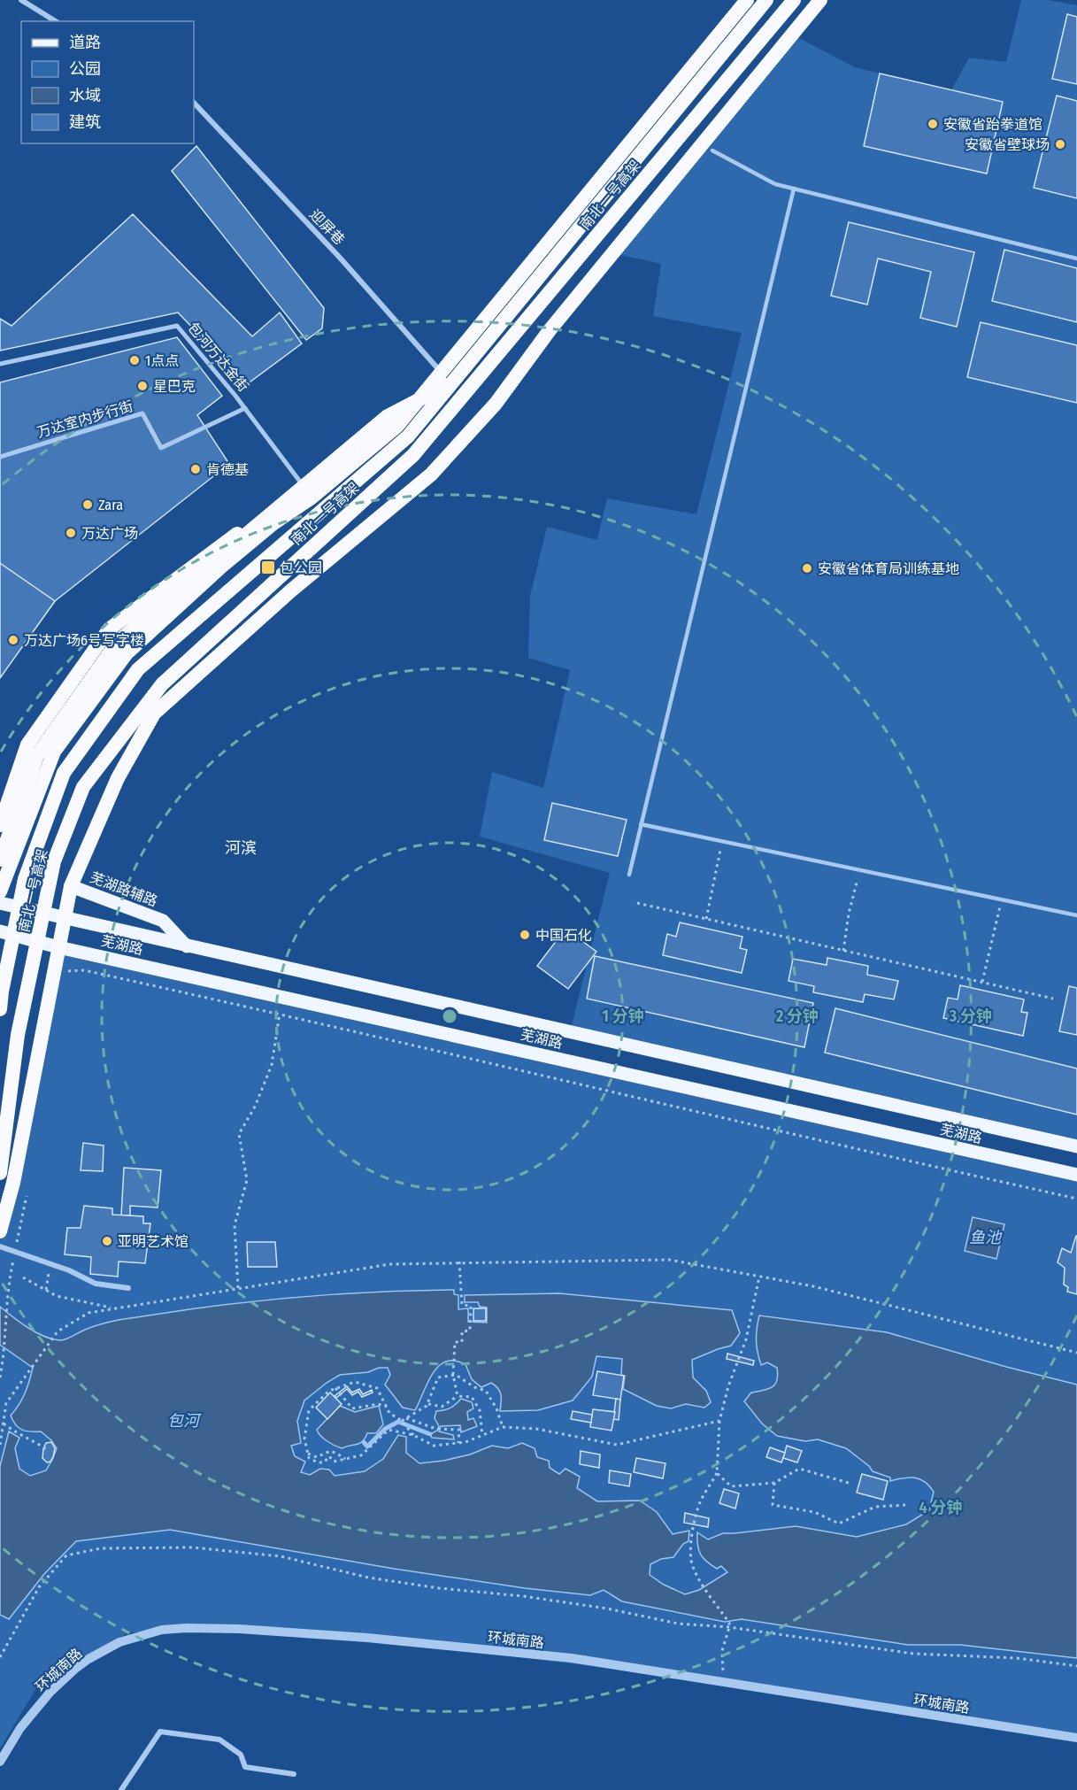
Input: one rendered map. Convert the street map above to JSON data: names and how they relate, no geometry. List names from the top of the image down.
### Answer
{
  "streets": {
    "highway": ["南北一号高架"],
    "main road": ["芜湖路辅路", "芜湖路"],
    "street": [
      "迎屏巷",
      "包河万达金街",
      "万达室内步行街",
      "环城南路"
    ]
  },
  "crossings": [
    ["南北一号高架", "迎屏巷"],
    ["包河万达金街", "万达室内步行街"],
    ["芜湖路辅路", "芜湖路"]
  ],
  "districts": ["河滨"],
  "water": ["鱼池", "包河"],
  "places": {
    "other": [
      "安徽省跆拳道馆",
      "安徽省壁球场",
      "1点点",
      "星巴克",
      "肯德基",
      "Zara",
      "万达广场",
      "安徽省体育局训练基地",
      "万达广场6号写字楼",
      "中国石化",
      "亚明艺术馆"
    ],
    "transit": ["包公园"]
  },
  "legend": [
    "道路",
    "公园",
    "水域",
    "建筑"
  ],
  "rings": [
    "1 分钟",
    "2 分钟",
    "3 分钟",
    "4 分钟"
  ]
}
